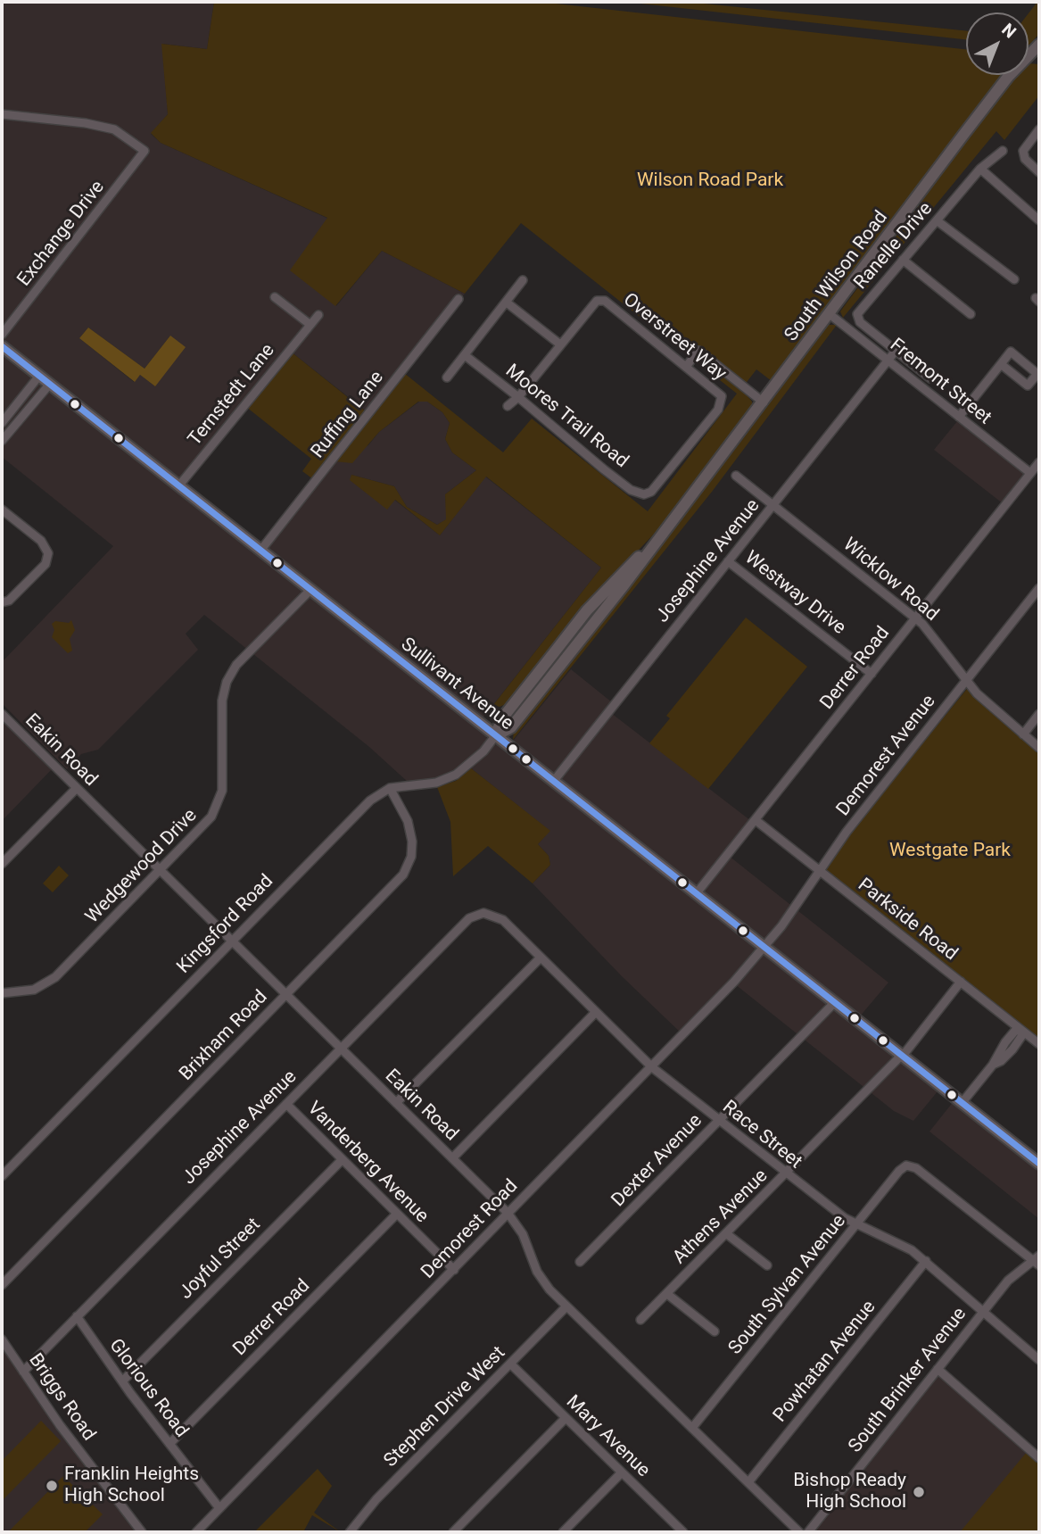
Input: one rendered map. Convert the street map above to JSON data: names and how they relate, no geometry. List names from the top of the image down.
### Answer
{
  "streets": {
    "main road": ["South Wilson Road", "Sullivant Avenue"],
    "street": [
      "Exchange Drive",
      "Ranelle Drive",
      "Overstreet Way",
      "Fremont Street",
      "Ternstedt Lane",
      "Ruffing Lane",
      "Moores Trail Road",
      "Josephine Avenue",
      "Wicklow Road",
      "Westway Drive",
      "Derrer Road",
      "Eakin Road",
      "Demorest Avenue",
      "Wedgewood Drive",
      "Parkside Road",
      "Kingsford Road",
      "Brixham Road",
      "Race Street",
      "Dexter Avenue",
      "Vanderberg Avenue",
      "Athens Avenue",
      "Demorest Road",
      "Joyful Street",
      "South Sylvan Avenue",
      "Powhatan Avenue",
      "South Brinker Avenue",
      "Glorious Road",
      "Briggs Road",
      "Stephen Drive West",
      "Mary Avenue"
    ]
  },
  "crossings": [
    ["South Wilson Road", "Fremont Street"],
    ["South Wilson Road", "Sullivant Avenue"],
    ["Overstreet Way", "Moores Trail Road"],
    ["Fremont Street", "Josephine Avenue"],
    ["Fremont Street", "Derrer Road"],
    ["Ternstedt Lane", "Sullivant Avenue"],
    ["Ruffing Lane", "Sullivant Avenue"],
    ["Josephine Avenue", "Wicklow Road"],
    ["Josephine Avenue", "Westway Drive"],
    ["Josephine Avenue", "Sullivant Avenue"],
    ["Josephine Avenue", "Eakin Road"],
    ["Josephine Avenue", "Race Street"],
    ["Josephine Avenue", "Vanderberg Avenue"],
    ["Josephine Avenue", "Glorious Road"],
    ["Josephine Avenue", "Briggs Road"],
    ["Wicklow Road", "Derrer Road"],
    ["Wicklow Road", "Demorest Avenue"],
    ["Westway Drive", "Derrer Road"],
    ["Derrer Road", "Sullivant Avenue"],
    ["Derrer Road", "Parkside Road"],
    ["Derrer Road", "Vanderberg Avenue"],
    ["Derrer Road", "Glorious Road"],
    ["Sullivant Avenue", "Demorest Avenue"],
    ["Sullivant Avenue", "Wedgewood Drive"],
    ["Sullivant Avenue", "Dexter Avenue"],
    ["Sullivant Avenue", "Athens Avenue"],
    ["Sullivant Avenue", "Demorest Road"],
    ["Eakin Road", "Wedgewood Drive"],
    ["Eakin Road", "Kingsford Road"],
    ["Eakin Road", "Brixham Road"],
    ["Eakin Road", "Demorest Road"],
    ["Eakin Road", "South Sylvan Avenue"],
    ["Eakin Road", "Powhatan Avenue"],
    ["Eakin Road", "Stephen Drive West"],
    ["Demorest Avenue", "Parkside Road"],
    ["Demorest Avenue", "Demorest Road"],
    ["Parkside Road", "Athens Avenue"],
    ["Kingsford Road", "Brixham Road"],
    ["Race Street", "Dexter Avenue"],
    ["Race Street", "Athens Avenue"],
    ["Race Street", "Demorest Road"],
    ["Race Street", "South Sylvan Avenue"],
    ["Race Street", "Powhatan Avenue"],
    ["Race Street", "South Brinker Avenue"],
    ["Vanderberg Avenue", "Demorest Road"],
    ["Vanderberg Avenue", "Joyful Street"],
    ["Demorest Road", "Glorious Road"],
    ["Joyful Street", "Glorious Road"],
    ["South Sylvan Avenue", "South Brinker Avenue"],
    ["Stephen Drive West", "Mary Avenue"]
  ],
  "parks": ["Wilson Road Park", "Westgate Park"],
  "places": ["Franklin Heights High School", "Bishop Ready High School"],
  "north": "top right"
}
